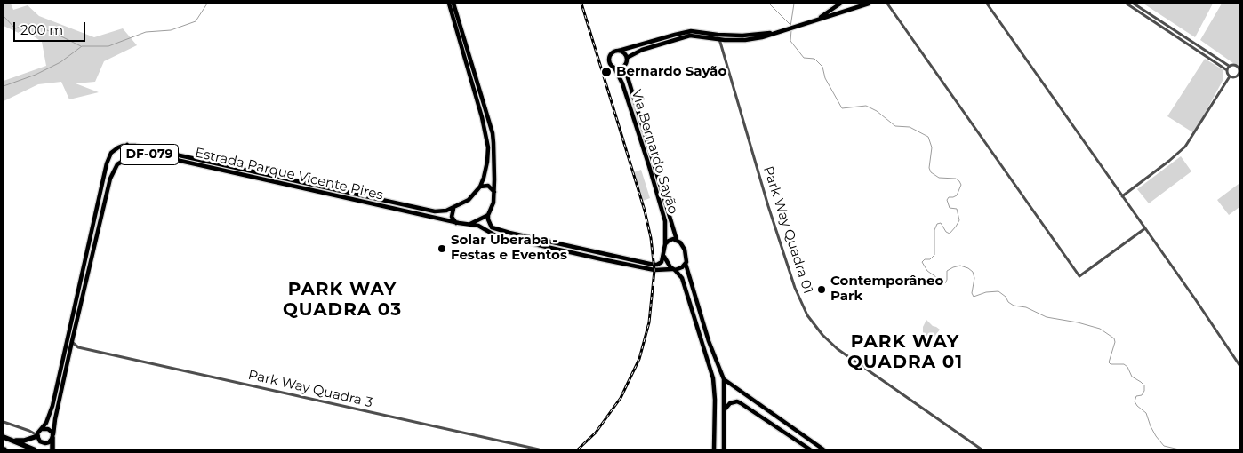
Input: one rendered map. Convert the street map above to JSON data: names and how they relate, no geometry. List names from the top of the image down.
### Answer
{
  "streets": {
    "main road": ["Via Bernardo Sayão", "DF-079", "Estrada Parque Vicente Pires"],
    "street": ["Park Way Quadra 01", "Park Way Quadra 3"]
  },
  "crossings": [
    ["DF-079", "Estrada Parque Vicente Pires"],
    ["DF-079", "Park Way Quadra 3"]
  ],
  "districts": ["PARK WAY QUADRA 03", "PARK WAY QUADRA 01"],
  "places": ["Bernardo Sayão", "Solar Uberaba - Festas e Eventos", "Contemporâneo Park"],
  "scale_bar": "200 m"
}
